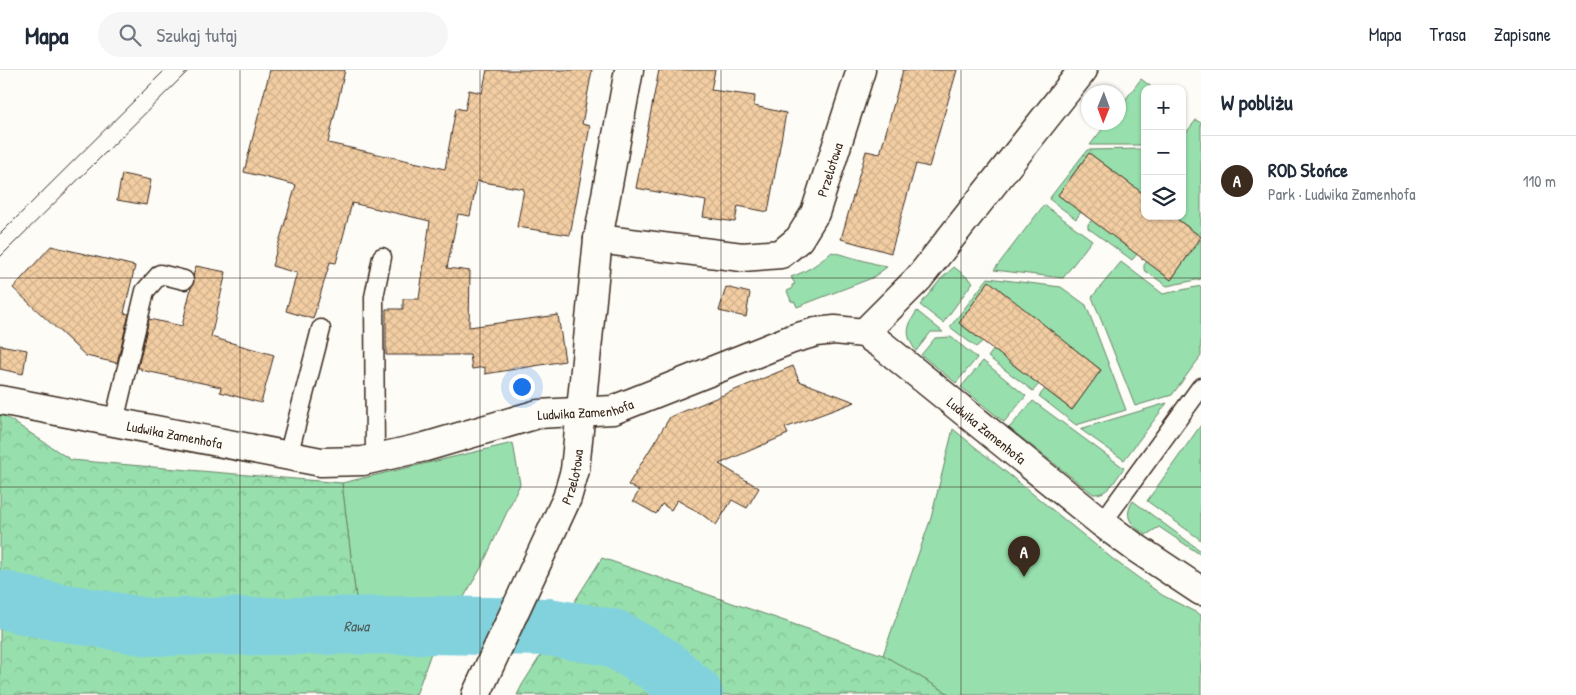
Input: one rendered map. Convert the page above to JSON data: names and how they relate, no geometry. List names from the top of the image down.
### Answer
{
  "streets": {
    "street": ["Przelotowa", "Ludwika Zamenhofa"]
  },
  "crossings": [
    ["Przelotowa", "Ludwika Zamenhofa"]
  ],
  "water": ["Rawa"],
  "north": "bottom",
  "page": {
    "header": "Mapa",
    "search": "Szukaj tutaj",
    "nav": ["Mapa", "Trasa", "Zapisane"],
    "heading": "W pobliżu",
    "map_buttons": ["+", "−"],
    "list": [
      {
        "mark": "A",
        "name": "ROD Słońce",
        "note": "Park · Ludwika Zamenhofa",
        "value": "110 m"
      }
    ],
    "pins": "A"
  }
}
